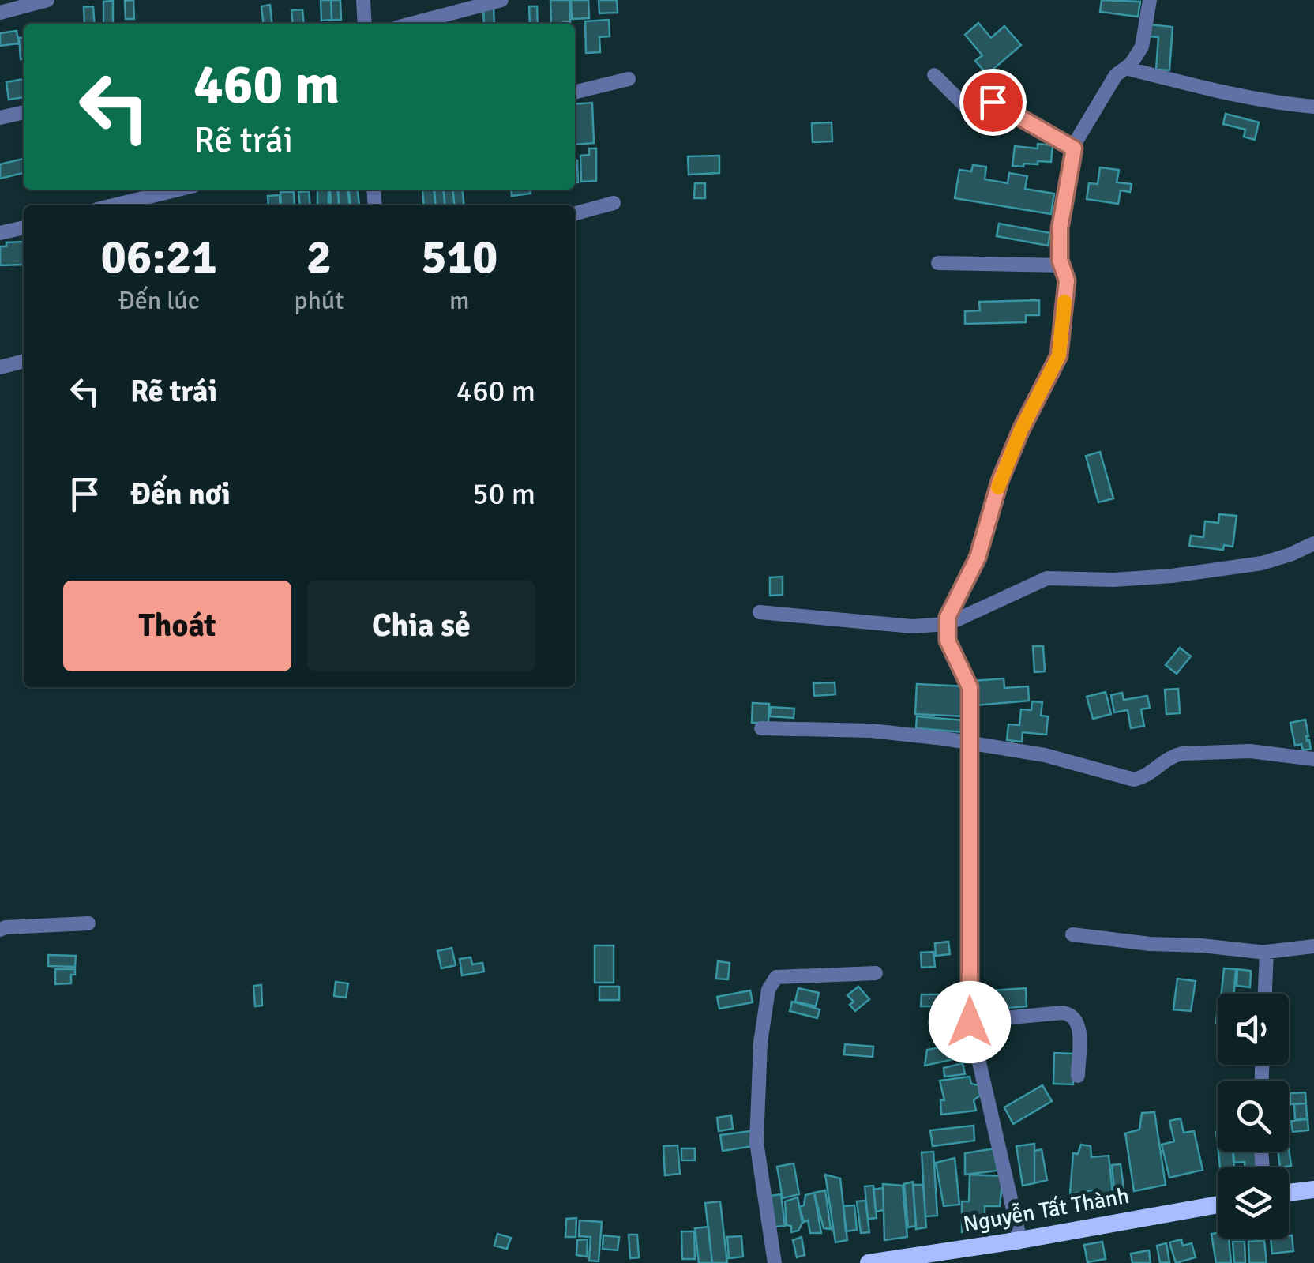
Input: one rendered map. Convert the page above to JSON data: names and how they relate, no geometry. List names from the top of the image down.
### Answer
{
  "streets": {
    "main road": ["Nguyễn Tất Thành"]
  },
  "page": {
    "turn": ["460 m", "Rẽ trái"],
    "eta": [
      "06:21",
      "Đến lúc",
      "2",
      "phút",
      "510",
      "m"
    ],
    "list": [
      {
        "name": "Rẽ trái",
        "value": "460 m"
      },
      {
        "name": "Đến nơi",
        "value": "50 m"
      }
    ],
    "buttons": ["Thoát", "Chia sẻ"]
  }
}
